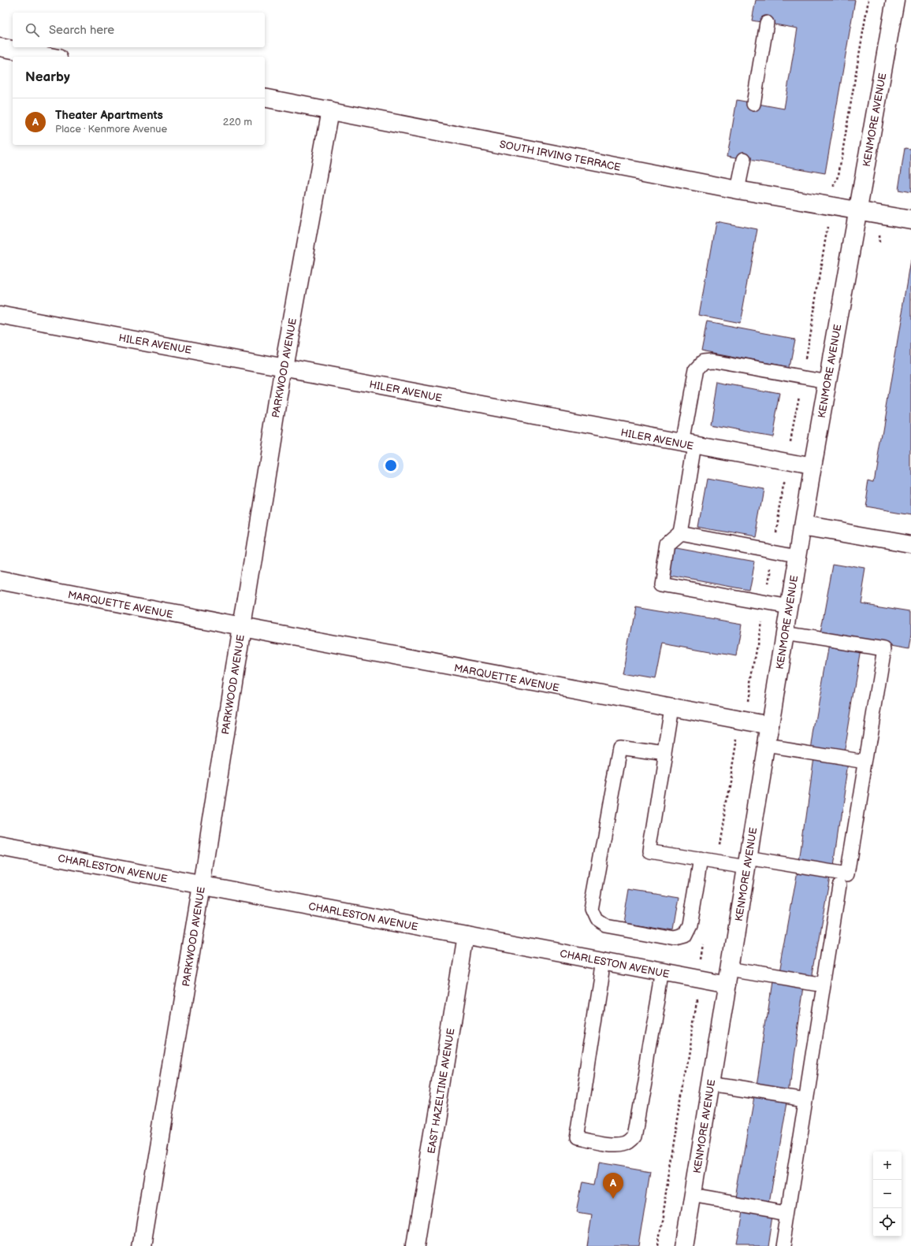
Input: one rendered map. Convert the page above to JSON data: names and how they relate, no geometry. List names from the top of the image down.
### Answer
{
  "streets": {
    "street": [
      "KENMORE AVENUE",
      "SOUTH IRVING TERRACE",
      "HILER AVENUE",
      "PARKWOOD AVENUE",
      "MARQUETTE AVENUE",
      "CHARLESTON AVENUE",
      "EAST HAZELTINE AVENUE"
    ]
  },
  "crossings": [
    ["KENMORE AVENUE", "SOUTH IRVING TERRACE"],
    ["KENMORE AVENUE", "HILER AVENUE"],
    ["KENMORE AVENUE", "MARQUETTE AVENUE"],
    ["KENMORE AVENUE", "CHARLESTON AVENUE"],
    ["SOUTH IRVING TERRACE", "PARKWOOD AVENUE"],
    ["HILER AVENUE", "PARKWOOD AVENUE"],
    ["PARKWOOD AVENUE", "MARQUETTE AVENUE"],
    ["PARKWOOD AVENUE", "CHARLESTON AVENUE"],
    ["CHARLESTON AVENUE", "EAST HAZELTINE AVENUE"]
  ],
  "page": {
    "search": "Search here",
    "heading": "Nearby",
    "list": [
      {
        "mark": "A",
        "name": "Theater Apartments",
        "note": "Place · Kenmore Avenue",
        "value": "220 m"
      }
    ],
    "map_buttons": ["+", "−"],
    "pins": "A"
  }
}
